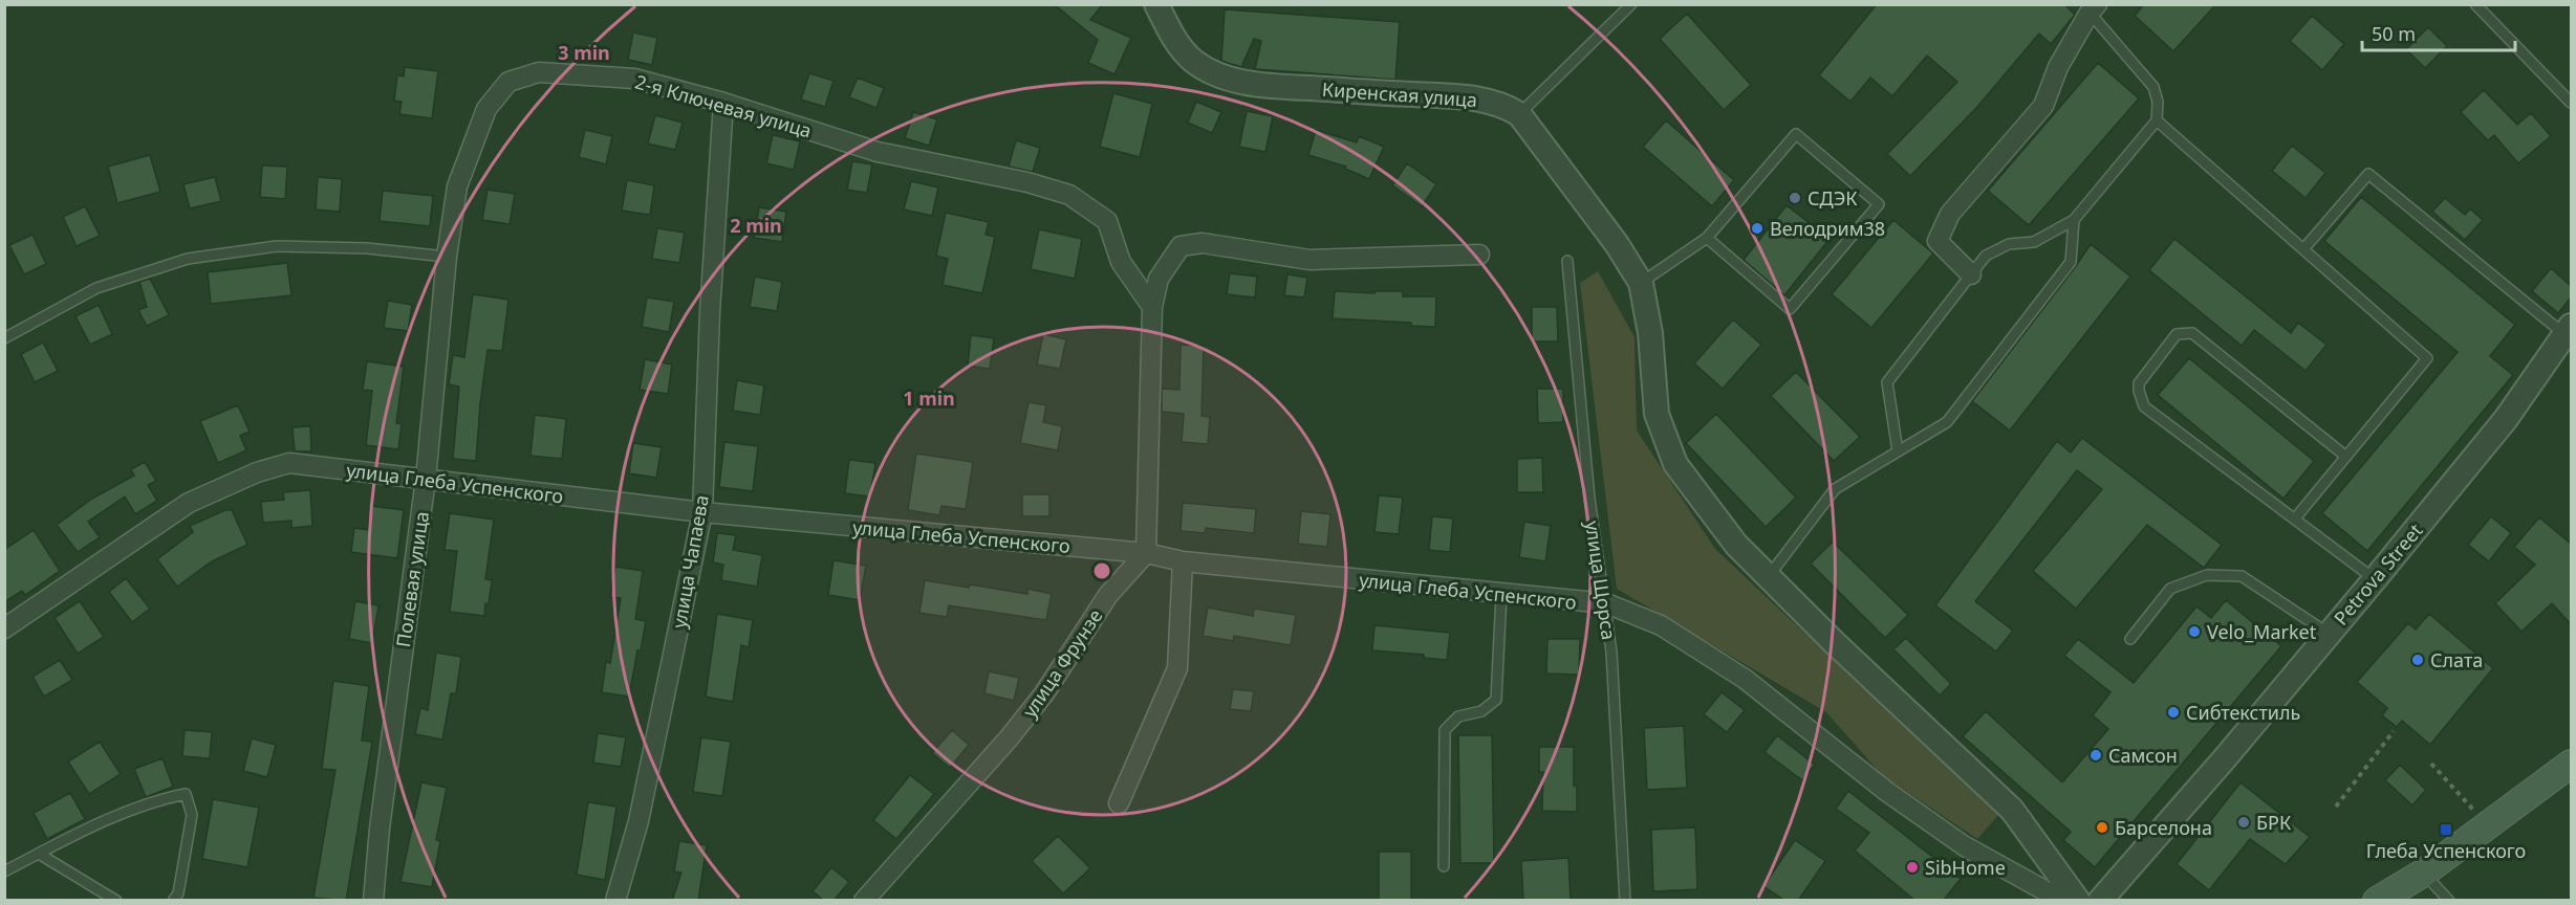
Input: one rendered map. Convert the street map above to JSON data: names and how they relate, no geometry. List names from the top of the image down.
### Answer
{
  "streets": {
    "street": [
      "Киренская улица",
      "2-я Ключевая улица",
      "улица Глеба Успенского",
      "улица Чапаева",
      "Petrova Street",
      "Полевая улица",
      "улица Фрунзе"
    ],
    "lane": ["улица Щорса"]
  },
  "crossings": [
    ["2-я Ключевая улица", "улица Чапаева"],
    ["2-я Ключевая улица", "Полевая улица"],
    ["улица Глеба Успенского", "улица Чапаева"],
    ["улица Глеба Успенского", "Полевая улица"],
    ["улица Глеба Успенского", "улица Щорса"],
    ["улица Глеба Успенского", "улица Фрунзе"]
  ],
  "places": {
    "other": [
      "СДЭК",
      "Велодрим38",
      "Velo_Market",
      "Слата",
      "Сибтекстиль",
      "Самсон",
      "БРК",
      "Барселона",
      "SibHome"
    ],
    "transit": ["Глеба Успенского"]
  },
  "scale_bar": "50 m",
  "rings": ["3 min", "2 min", "1 min"]
}
